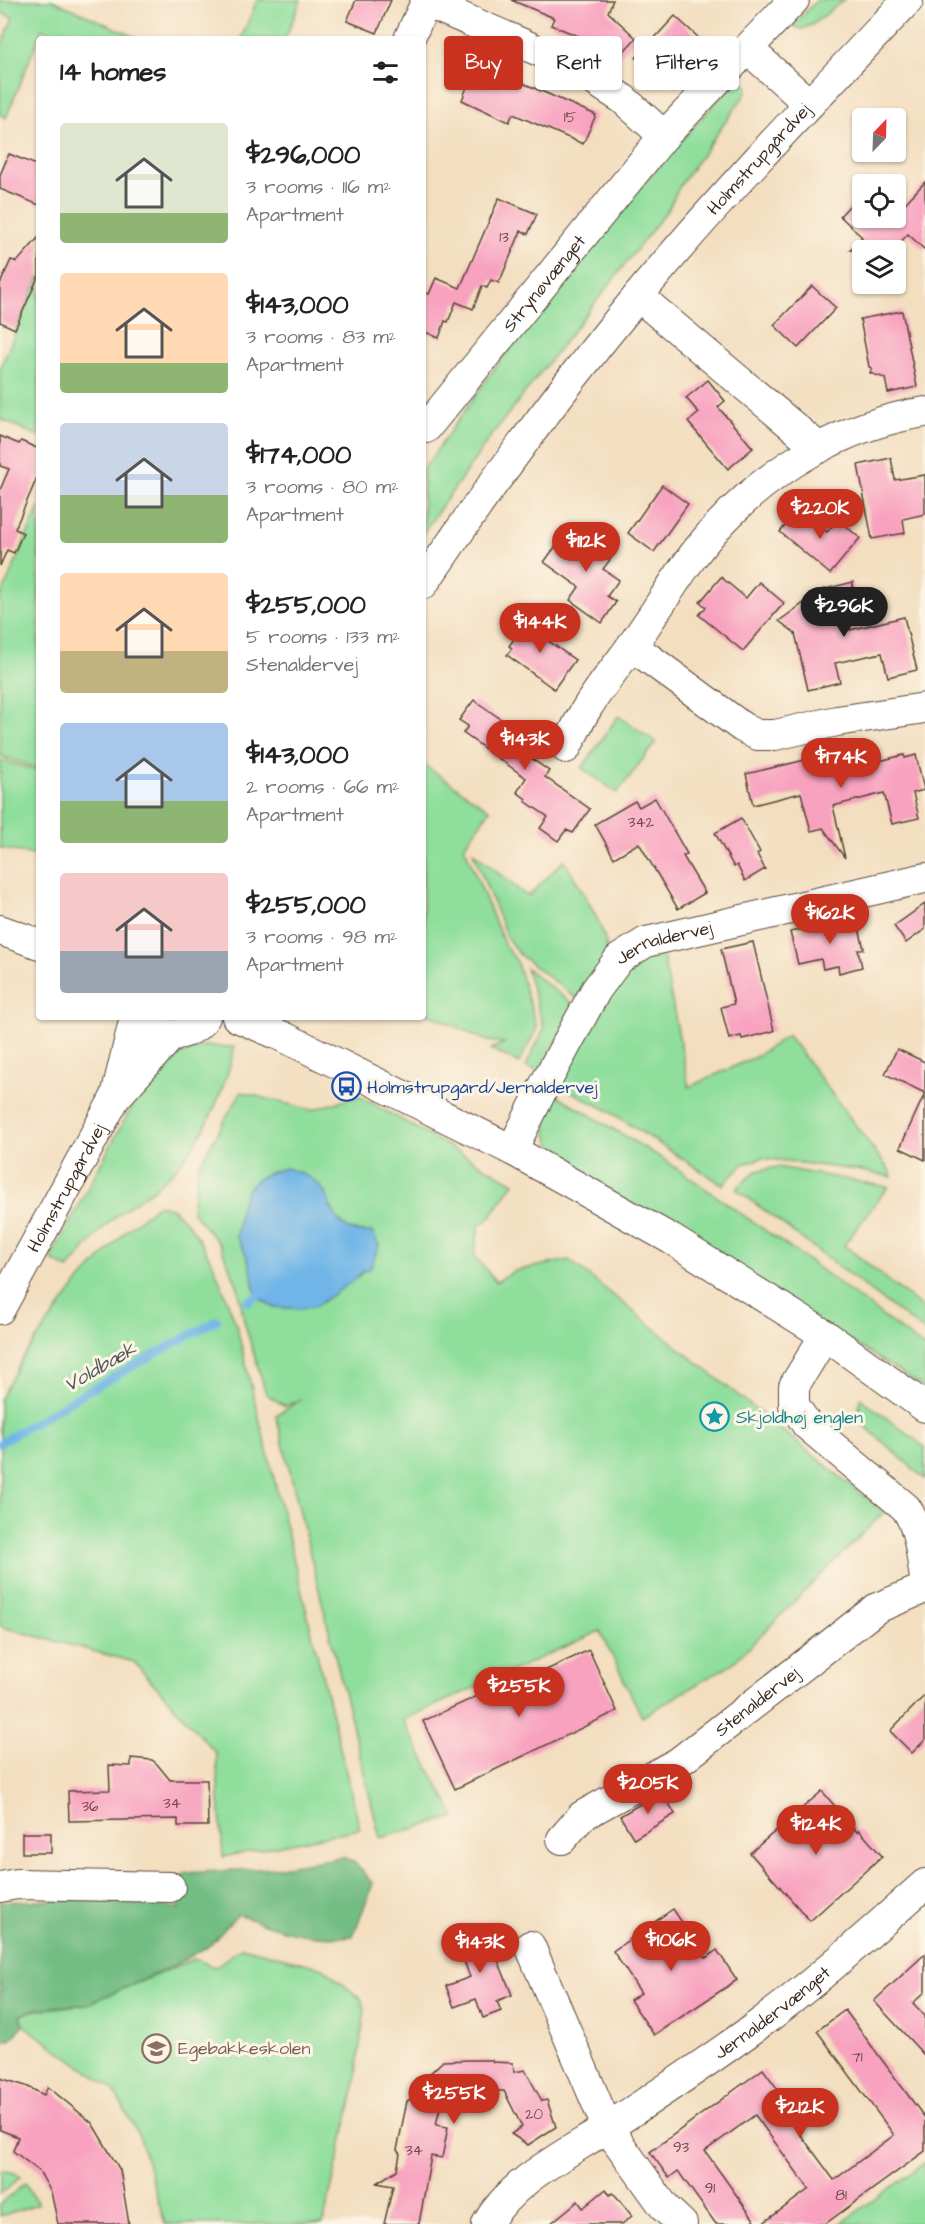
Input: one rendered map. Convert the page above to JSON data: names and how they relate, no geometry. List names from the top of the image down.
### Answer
{
  "streets": {
    "street": [
      "Holmstrupgårdvej",
      "Strynøvænget",
      "Jernaldervej",
      "Stenaldervej",
      "Jernaldervænget"
    ]
  },
  "water": ["Voldbæk"],
  "places": {
    "bus stop": ["Holmstrupgård/Jernaldervej"],
    "place": ["Skjoldhøj englen"],
    "school or university": ["Egebakkeskolen"]
  },
  "house_numbers": [
    "15",
    "13",
    "342",
    "34",
    "36",
    "71",
    "20",
    "93",
    "34",
    "91",
    "81"
  ],
  "north": "top right",
  "page": {
    "chip": ["Buy", "Rent", "Filters"],
    "heading": "14 homes",
    "list": [
      {
        "name": "$296,000",
        "note": "3 rooms · 116 m² · Apartment"
      },
      {
        "name": "$143,000",
        "note": "3 rooms · 83 m² · Apartment"
      },
      {
        "name": "$174,000",
        "note": "3 rooms · 80 m² · Apartment"
      },
      {
        "name": "$255,000",
        "note": "5 rooms · 133 m² · Stenaldervej"
      },
      {
        "name": "$143,000",
        "note": "2 rooms · 66 m² · Apartment"
      },
      {
        "name": "$255,000",
        "note": "3 rooms · 98 m² · Apartment"
      }
    ],
    "price": [
      "$220K",
      "$112K",
      "$296K",
      "$144K",
      "$143K",
      "$174K",
      "$162K",
      "$255K",
      "$205K",
      "$124K",
      "$106K",
      "$143K",
      "$255K",
      "$212K"
    ]
  }
}
